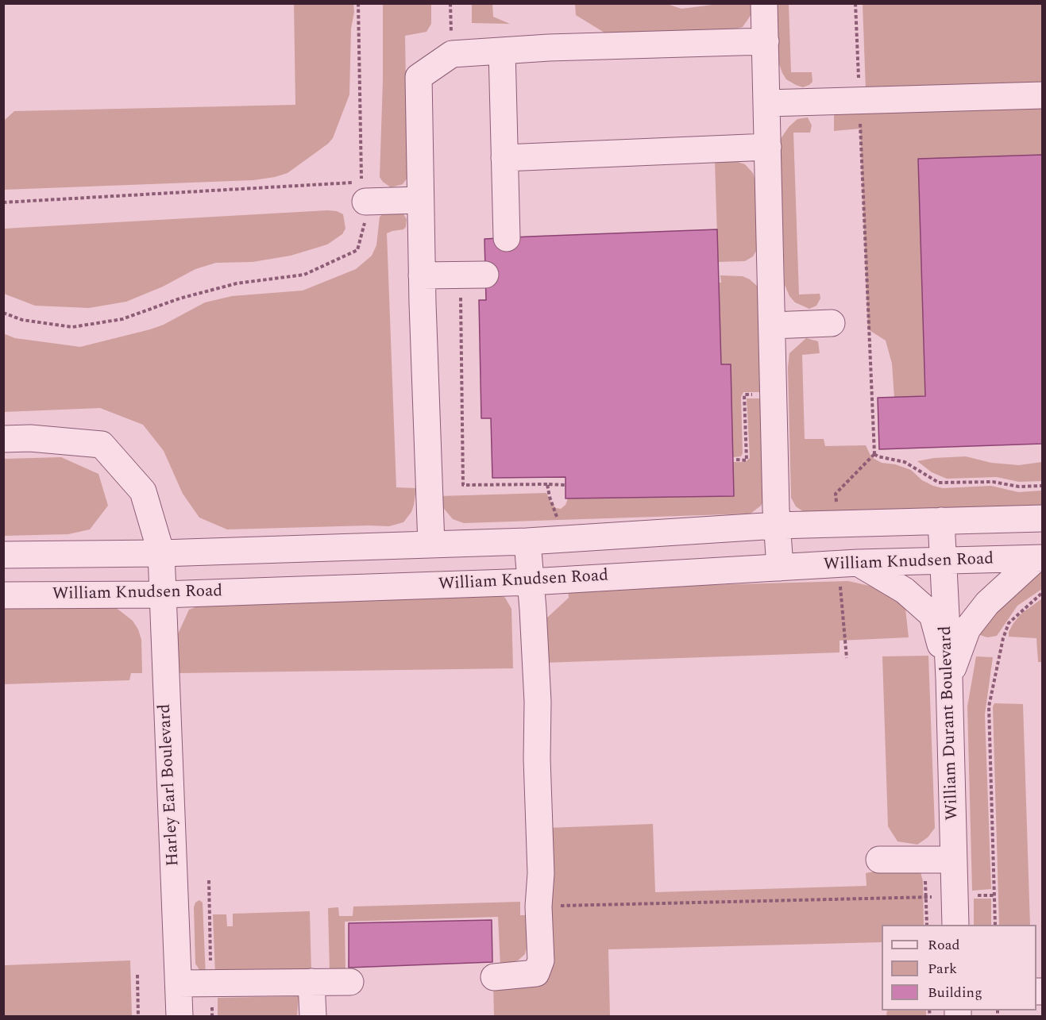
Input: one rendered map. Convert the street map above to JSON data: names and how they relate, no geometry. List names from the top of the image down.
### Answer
{
  "streets": {
    "lane": ["William Knudsen Road", "William Durant Boulevard", "Harley Earl Boulevard"]
  },
  "crossings": [
    ["William Knudsen Road", "William Durant Boulevard"],
    ["William Knudsen Road", "Harley Earl Boulevard"]
  ],
  "legend": ["Road", "Park", "Building"]
}
